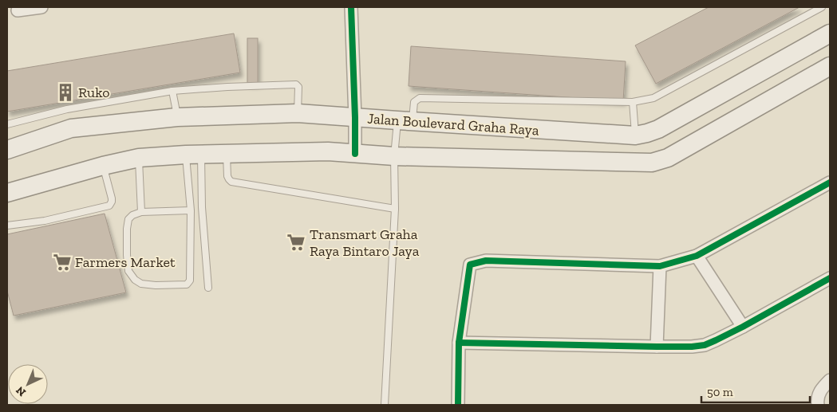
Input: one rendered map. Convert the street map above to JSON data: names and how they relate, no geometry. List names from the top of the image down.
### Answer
{
  "streets": {
    "main road": ["Jalan Boulevard Graha Raya"]
  },
  "places": {
    "building": ["Ruko"],
    "supermarket": ["Transmart Graha Raya Bintaro Jaya", "Farmers Market"]
  },
  "scale_bar": "50 m",
  "north": "bottom left"
}
